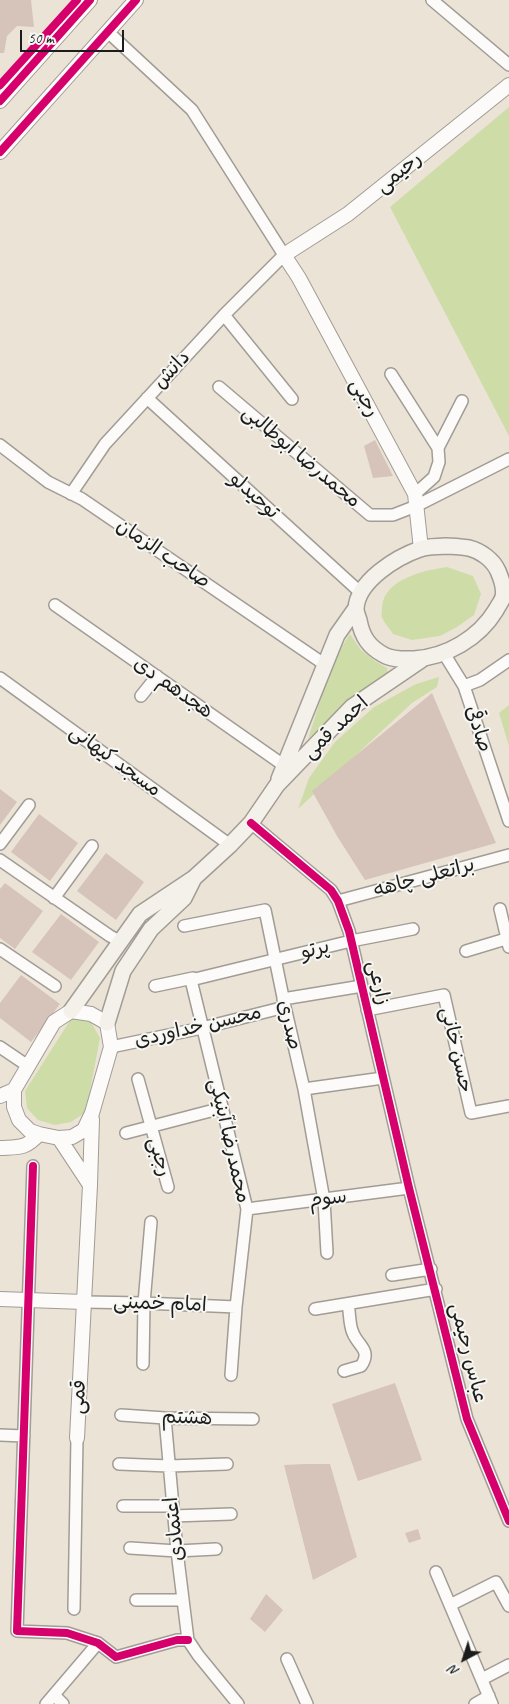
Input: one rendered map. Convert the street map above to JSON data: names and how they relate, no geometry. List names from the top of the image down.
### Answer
{
  "streets": {
    "main road": ["احمد قمی"],
    "street": [
      "رحیمی",
      "دانش",
      "رجبی",
      "محمدرضا ابوطالبی",
      "توحیدلو",
      "صاحب الزمان",
      "هجدهم دی",
      "صادقی",
      "مسجد کیهانی",
      "براتعلی چاهه",
      "پرتو",
      "زارعی",
      "صدری",
      "محسن خداوردی",
      "حسن خانی",
      "محمدرضا آبنیکی",
      "سوم",
      "امام خمینی",
      "عباس رحیمی",
      "قمی",
      "هشتم",
      "اعتمادی"
    ]
  },
  "crossings": [
    ["رحیمی", "دانش"],
    ["رحیمی", "رجبی"],
    ["دانش", "رجبی"],
    ["دانش", "توحیدلو"],
    ["دانش", "صاحب الزمان"],
    ["رجبی", "محمدرضا ابوطالبی"],
    ["رجبی", "توحیدلو"],
    ["رجبی", "احمد قمی"],
    ["توحیدلو", "احمد قمی"],
    ["صاحب الزمان", "احمد قمی"],
    ["هجدهم دی", "احمد قمی"],
    ["احمد قمی", "مسجد کیهانی"],
    ["احمد قمی", "زارعی"],
    ["براتعلی چاهه", "زارعی"],
    ["پرتو", "زارعی"],
    ["پرتو", "صدری"],
    ["پرتو", "محمدرضا آبنیکی"],
    ["زارعی", "محسن خداوردی"],
    ["زارعی", "حسن خانی"],
    ["زارعی", "سوم"],
    ["زارعی", "عباس رحیمی"],
    ["صدری", "محسن خداوردی"],
    ["صدری", "سوم"],
    ["محسن خداوردی", "محمدرضا آبنیکی"],
    ["محسن خداوردی", "قمی"],
    ["محمدرضا آبنیکی", "سوم"],
    ["محمدرضا آبنیکی", "امام خمینی"],
    ["سوم", "عباس رحیمی"],
    ["امام خمینی", "قمی"],
    ["هشتم", "اعتمادی"]
  ],
  "scale_bar": "50 m",
  "north": "bottom left"
}
